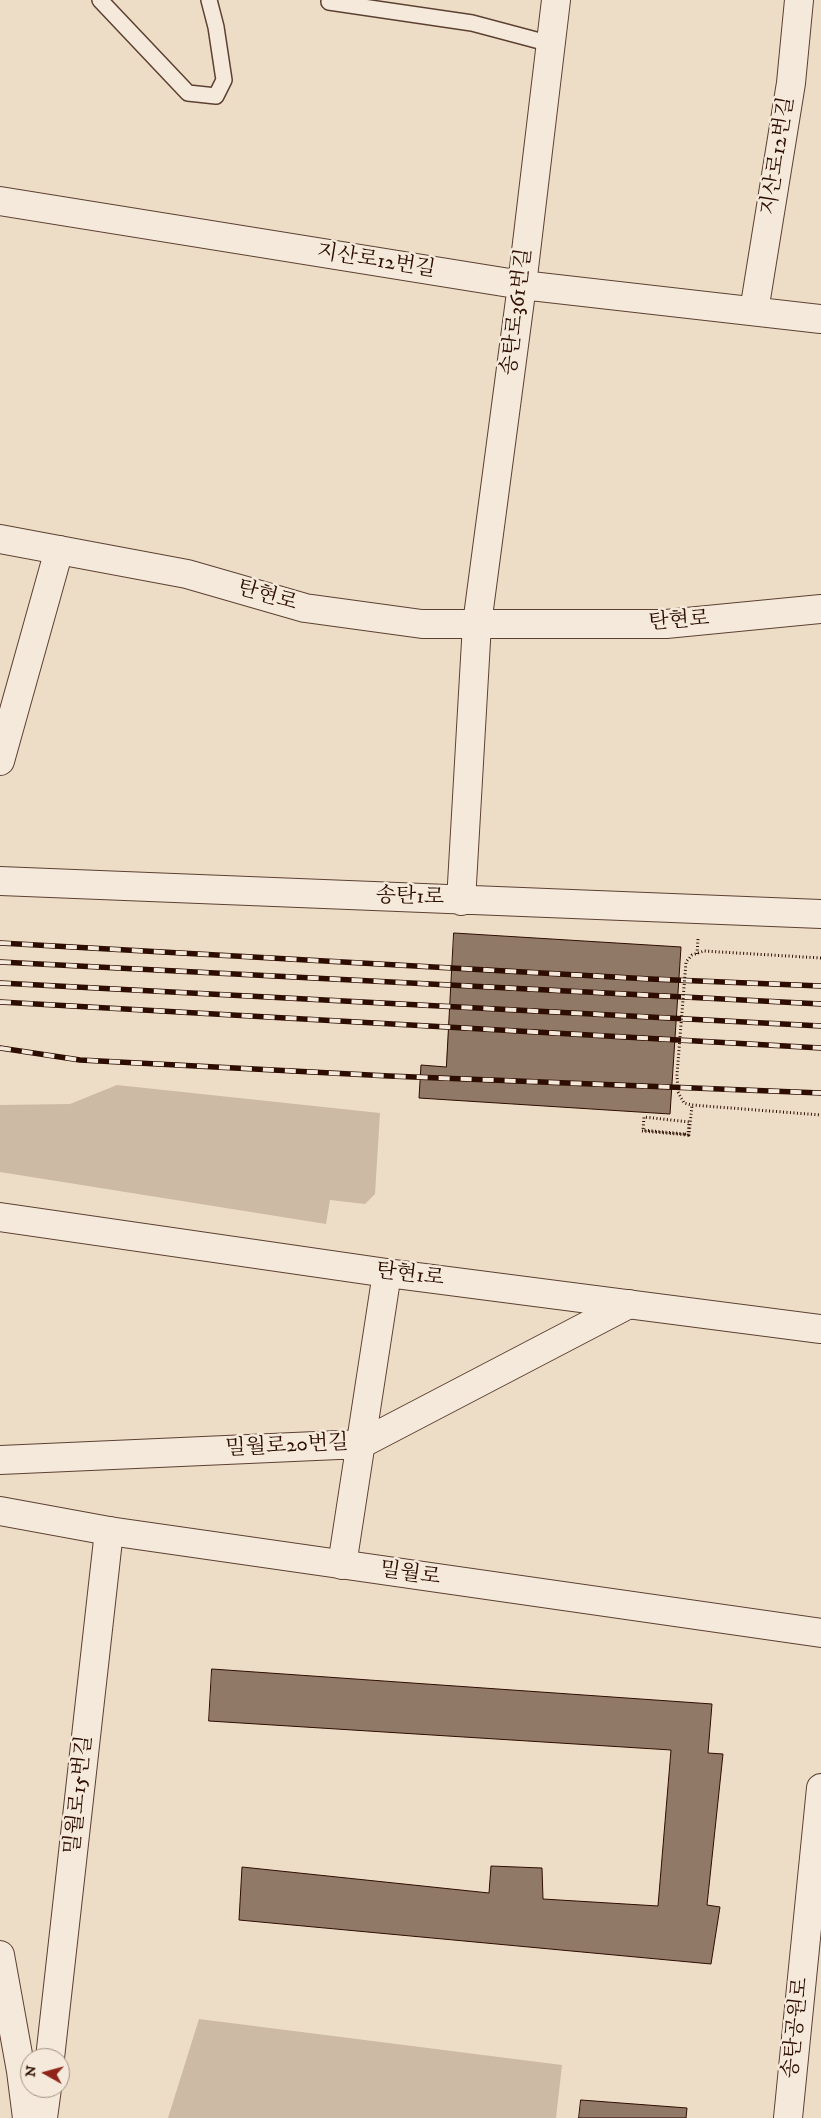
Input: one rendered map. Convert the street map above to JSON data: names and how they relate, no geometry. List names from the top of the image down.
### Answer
{
  "streets": {
    "street": [
      "지산로12번길",
      "송탄로361번길",
      "탄현로",
      "송탄1로",
      "탄현1로",
      "밀월로20번길",
      "밀월로",
      "밀월로15번길",
      "송탄공원로"
    ]
  },
  "crossings": [
    ["지산로12번길", "송탄로361번길"],
    ["송탄로361번길", "탄현로"],
    ["탄현1로", "밀월로20번길"],
    ["밀월로", "밀월로15번길"]
  ],
  "north": "left"
}
